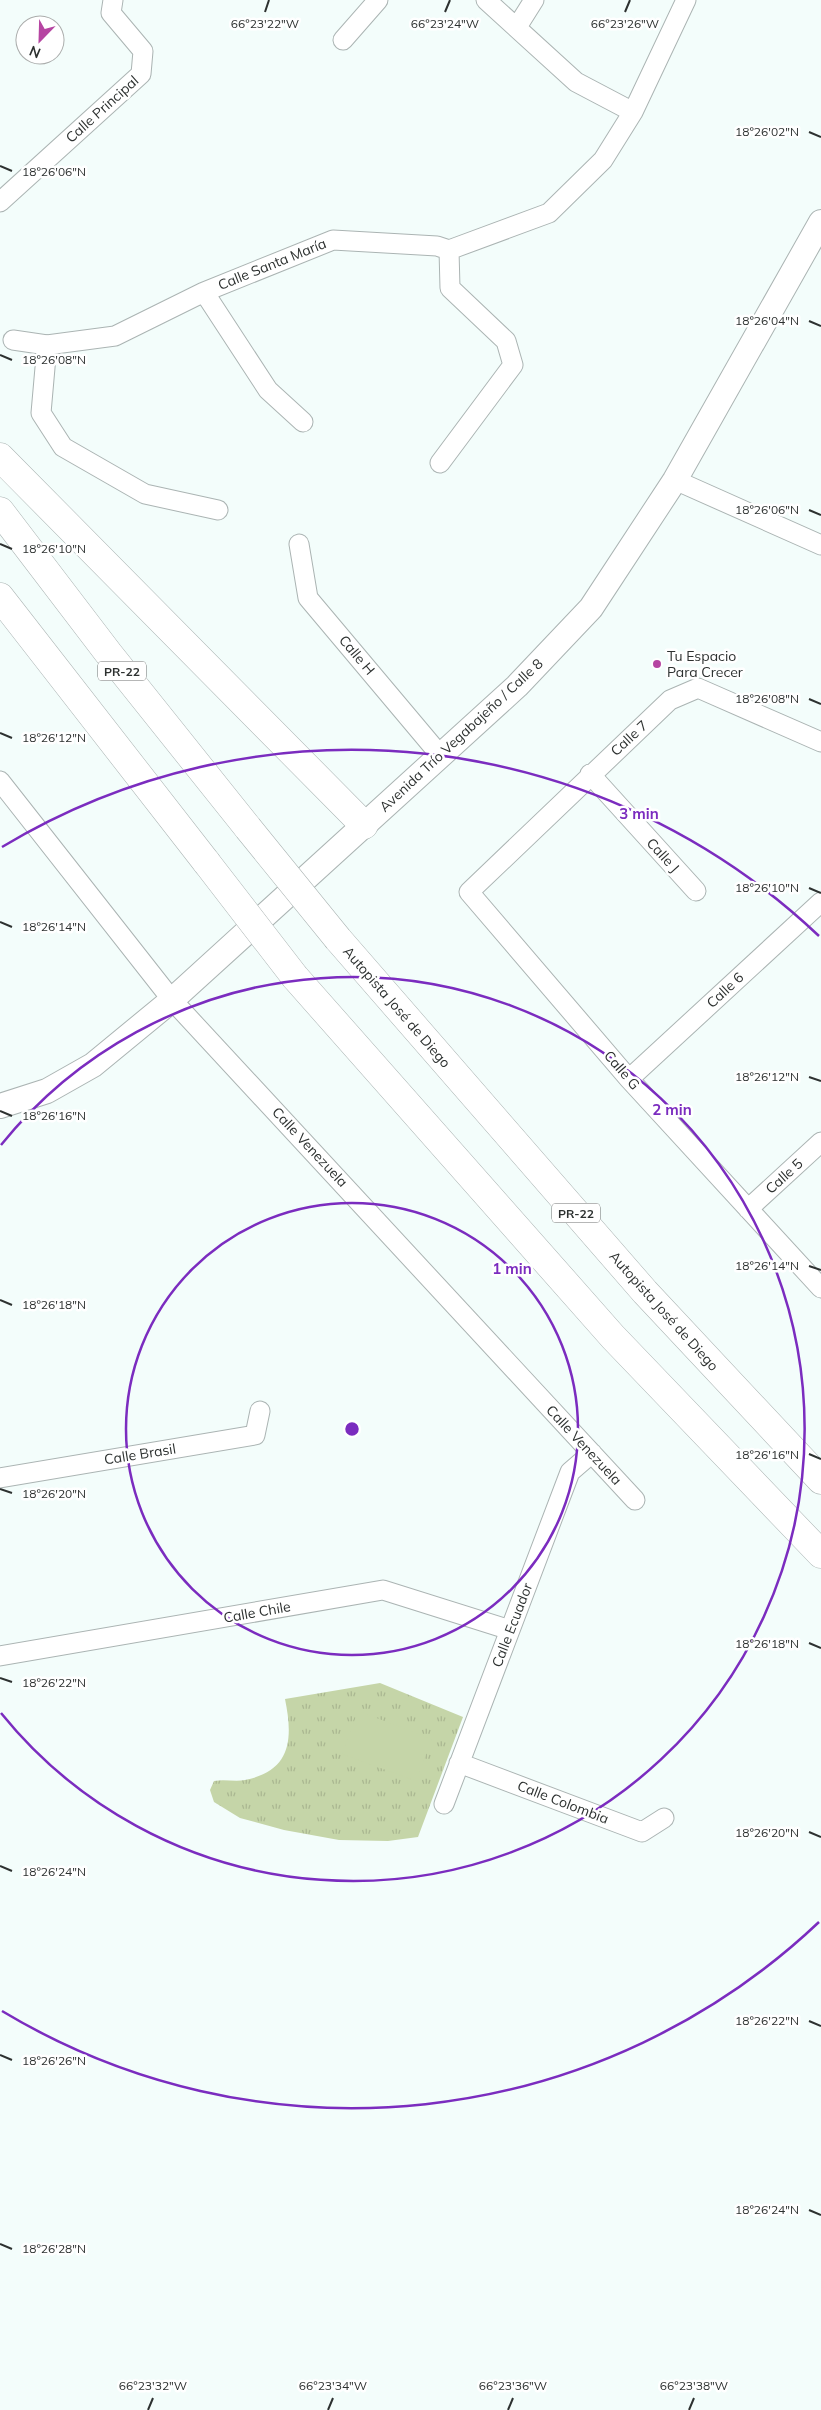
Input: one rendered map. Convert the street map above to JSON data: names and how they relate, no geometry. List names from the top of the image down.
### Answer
{
  "streets": {
    "highway": ["PR-22", "Autopista José de Diego"],
    "street": [
      "Calle Principal",
      "Calle Santa María",
      "Calle H",
      "Avenida Trío Vegabajeño / Calle 8",
      "Calle 7",
      "Calle J",
      "Calle 6",
      "Calle G",
      "Calle Venezuela",
      "Calle 5",
      "Calle Brasil",
      "Calle Chile",
      "Calle Ecuador",
      "Calle Colombia"
    ]
  },
  "crossings": [
    ["Calle H", "Avenida Trío Vegabajeño / Calle 8"],
    ["Avenida Trío Vegabajeño / Calle 8", "Calle Venezuela"],
    ["Calle 7", "Calle J"],
    ["Calle 7", "Calle G"],
    ["Calle 6", "Calle G"],
    ["Calle G", "Calle 5"],
    ["Calle Venezuela", "Calle Ecuador"],
    ["Calle Chile", "Calle Ecuador"],
    ["Calle Ecuador", "Calle Colombia"]
  ],
  "places": ["Tu Espacio Para Crecer"],
  "north": "bottom left",
  "coordinates": [
    "66°23'22\"W",
    "66°23'24\"W",
    "66°23'26\"W",
    "18°26'02\"N",
    "18°26'06\"N",
    "18°26'04\"N",
    "18°26'08\"N",
    "18°26'10\"N",
    "18°26'12\"N",
    "18°26'14\"N",
    "18°26'16\"N",
    "18°26'18\"N",
    "18°26'20\"N",
    "18°26'22\"N",
    "18°26'24\"N",
    "18°26'26\"N",
    "18°26'28\"N",
    "66°23'32\"W",
    "66°23'34\"W",
    "66°23'36\"W",
    "66°23'38\"W"
  ],
  "rings": ["3 min", "2 min", "1 min"]
}
